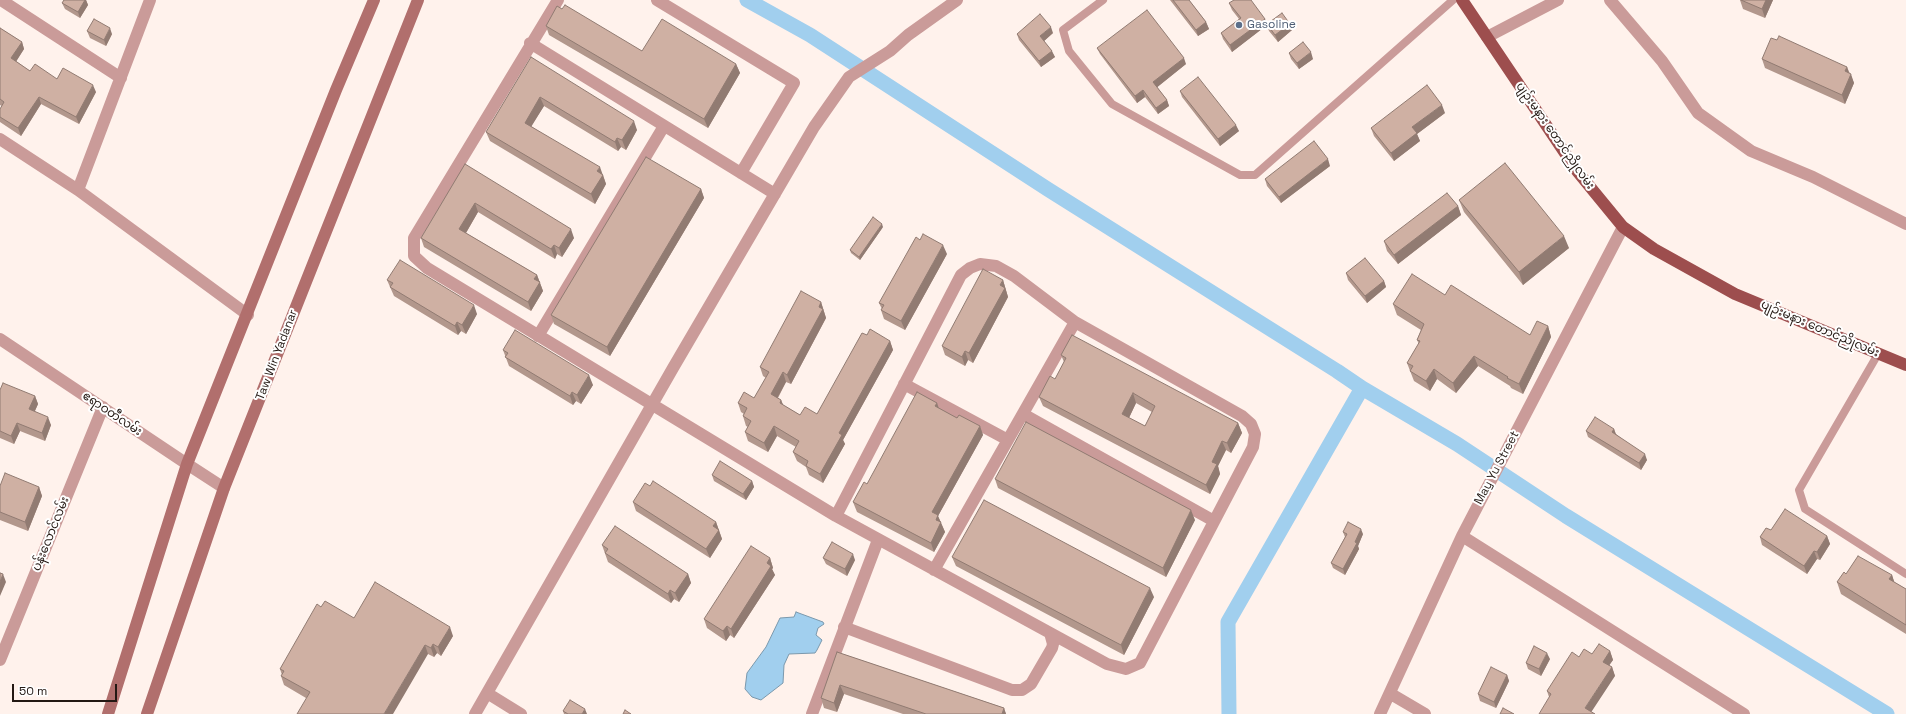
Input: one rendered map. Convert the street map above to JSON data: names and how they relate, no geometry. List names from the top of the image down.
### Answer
{
  "streets": {
    "main road": ["ပျဉ်းမနား တောင်ညိုလမ်း", "Taw Win Yadanar"],
    "street": ["ဧရာဝတီလမ်း", "May Yu Street", "ပန်းလောင်လမ်း"]
  },
  "crossings": [
    ["ပျဉ်းမနား တောင်ညိုလမ်း", "May Yu Street"],
    ["Taw Win Yadanar", "ဧရာဝတီလမ်း"],
    ["ဧရာဝတီလမ်း", "ပန်းလောင်လမ်း"]
  ],
  "places": ["Gasoline"],
  "scale_bar": "50 m"
}
